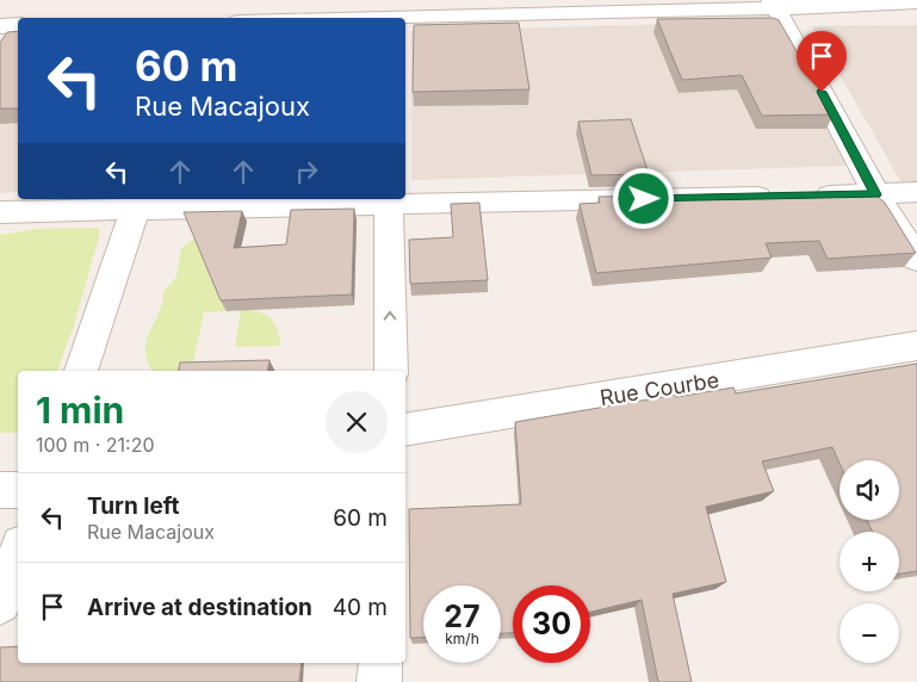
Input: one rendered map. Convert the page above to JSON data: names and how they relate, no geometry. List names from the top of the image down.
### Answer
{
  "streets": {
    "street": ["Rue Courbe"]
  },
  "page": {
    "turn": ["60 m", "Rue Macajoux"],
    "heading": ["1 min", "100 m · 21:20"],
    "map_buttons": ["+", "−"],
    "list": [
      {
        "name": "Turn left",
        "note": "Rue Macajoux",
        "value": "60 m"
      },
      {
        "name": "Arrive at destination",
        "value": "40 m"
      }
    ],
    "speed": "27 km/h",
    "limit": "30"
  }
}
